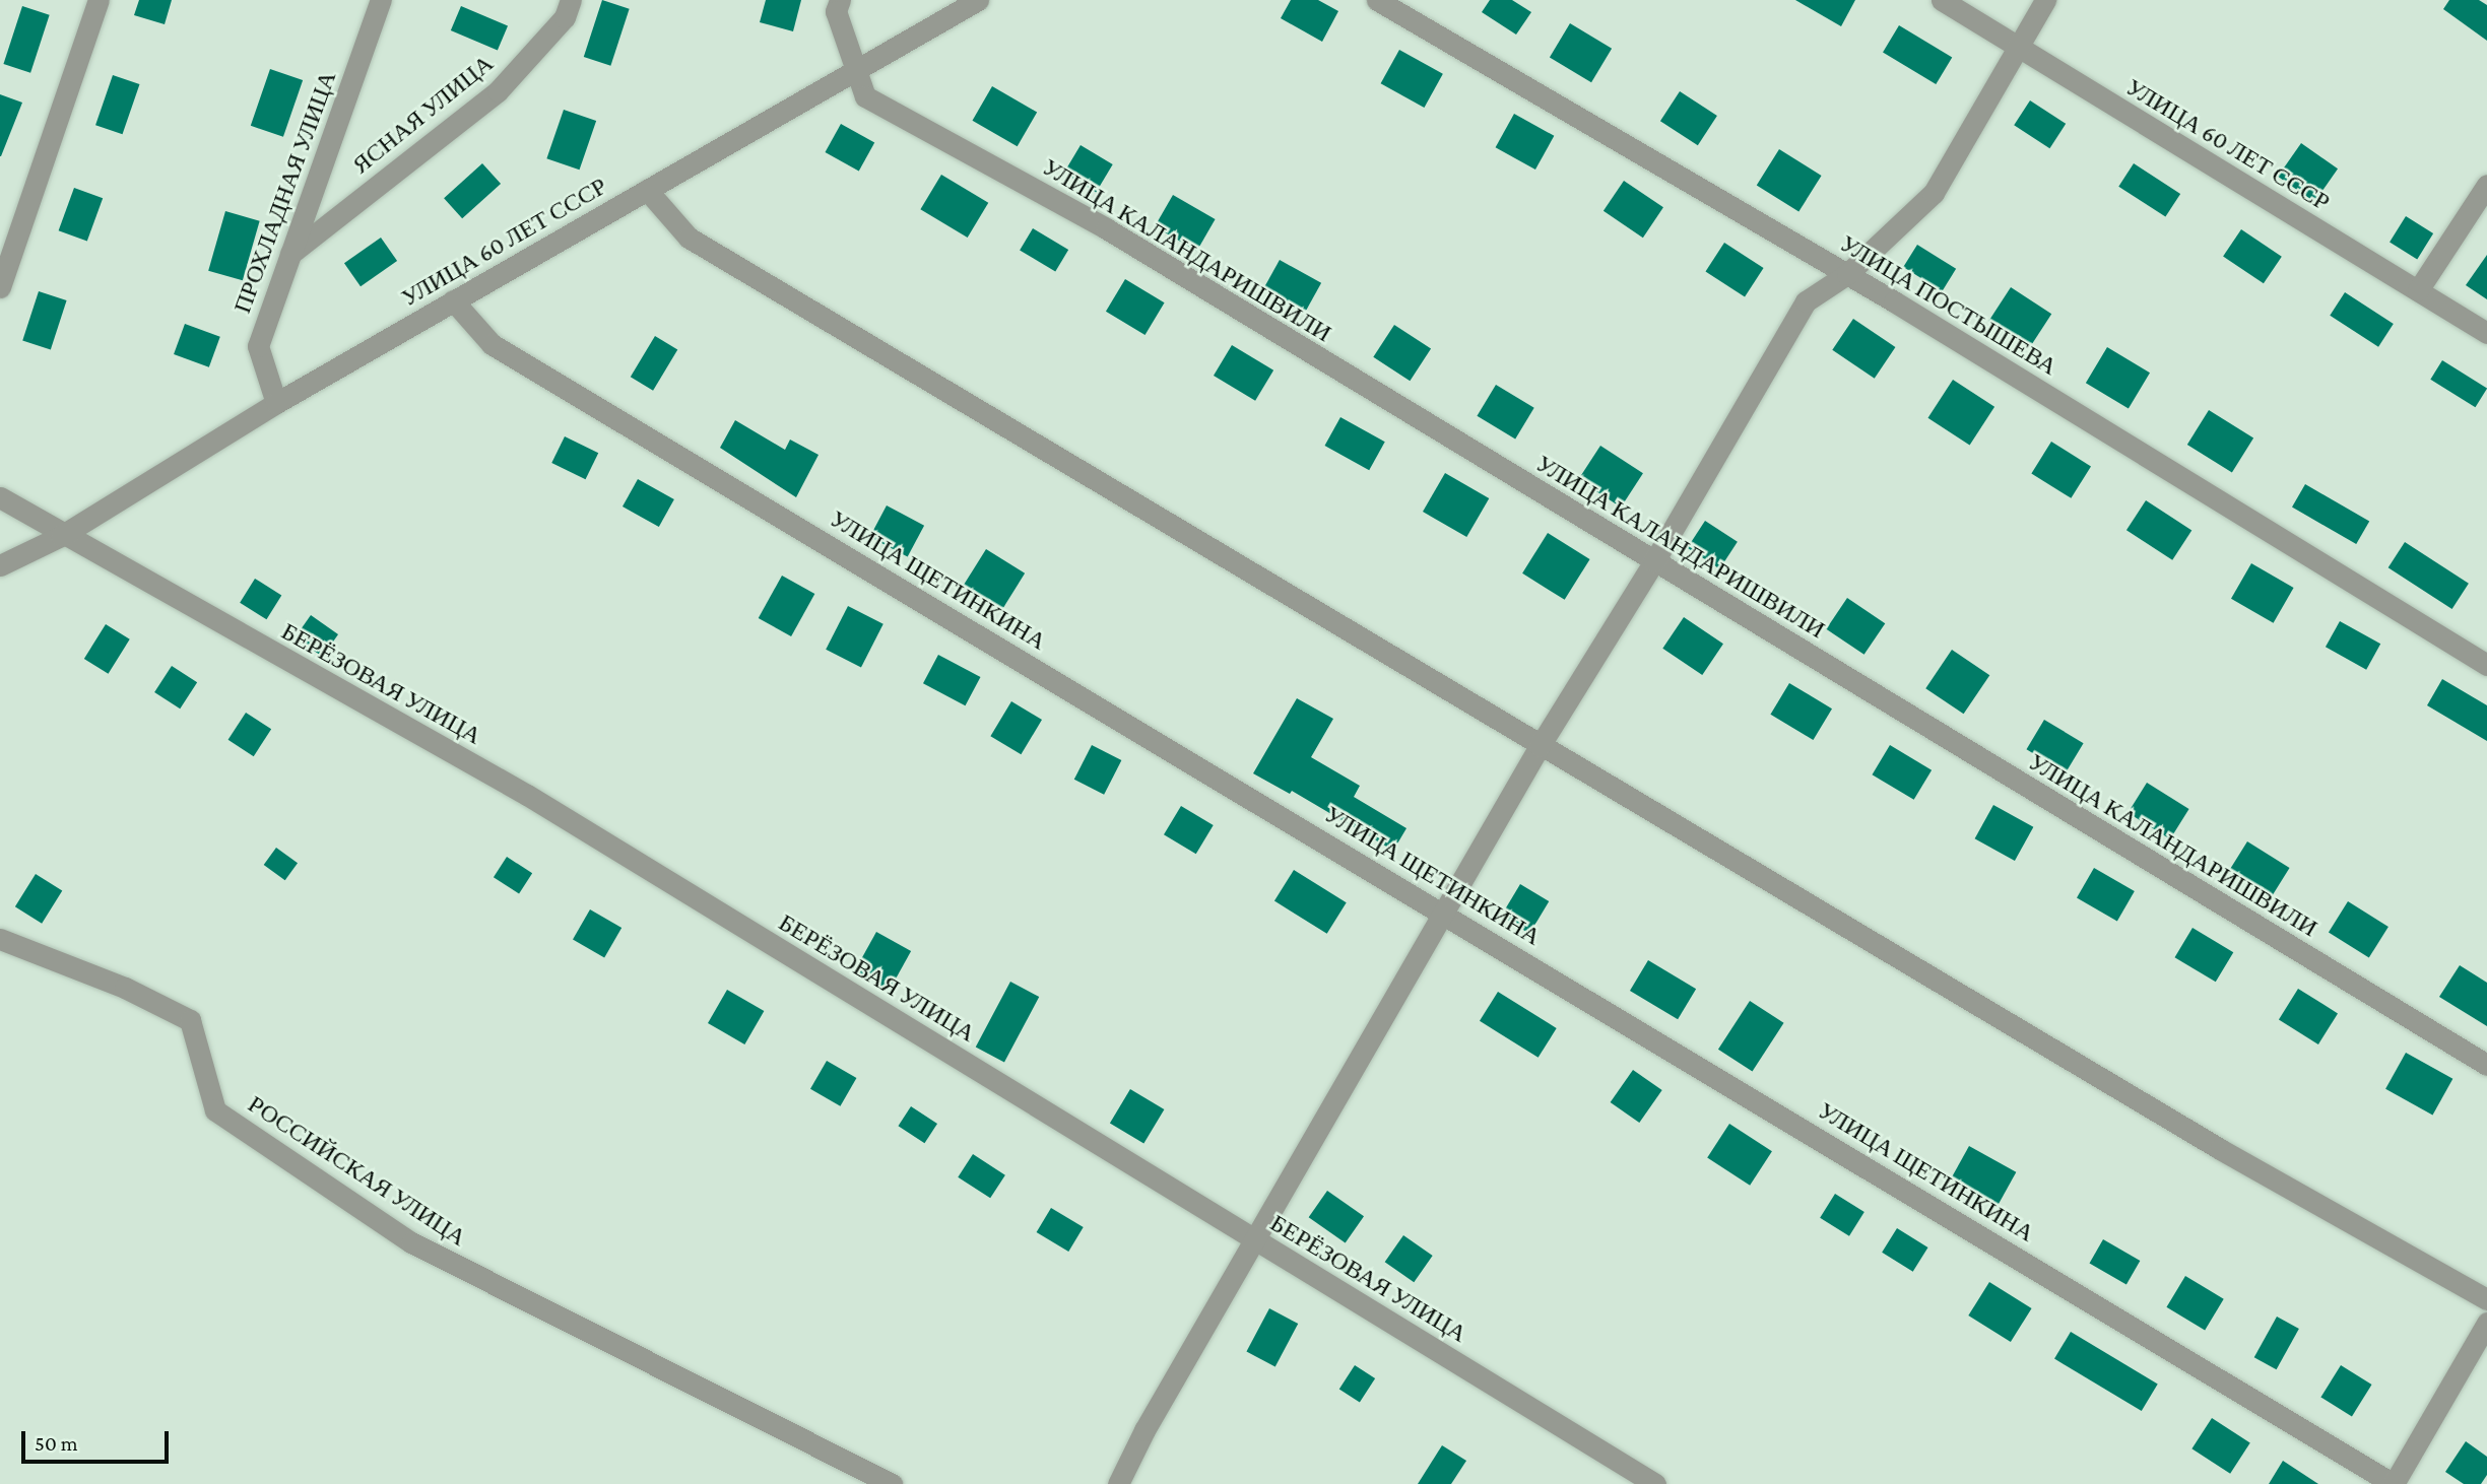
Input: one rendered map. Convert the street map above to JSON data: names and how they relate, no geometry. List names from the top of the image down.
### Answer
{
  "streets": {
    "street": [
      "ЯСНАЯ УЛИЦА",
      "УЛИЦА 60 ЛЕТ СССР",
      "ПРОХЛАДНАЯ УЛИЦА",
      "УЛИЦА КАЛАНДАРИШВИЛИ",
      "УЛИЦА ПОСТЫШЕВА",
      "УЛИЦА ЩЕТИНКИНА",
      "БЕРЁЗОВАЯ УЛИЦА",
      "РОССИЙСКАЯ УЛИЦА"
    ]
  },
  "crossings": [
    ["ЯСНАЯ УЛИЦА", "ПРОХЛАДНАЯ УЛИЦА"],
    ["УЛИЦА 60 ЛЕТ СССР", "ПРОХЛАДНАЯ УЛИЦА"],
    ["УЛИЦА 60 ЛЕТ СССР", "УЛИЦА КАЛАНДАРИШВИЛИ"],
    ["УЛИЦА 60 ЛЕТ СССР", "УЛИЦА ЩЕТИНКИНА"],
    ["УЛИЦА 60 ЛЕТ СССР", "БЕРЁЗОВАЯ УЛИЦА"]
  ],
  "scale_bar": "50 m"
}
